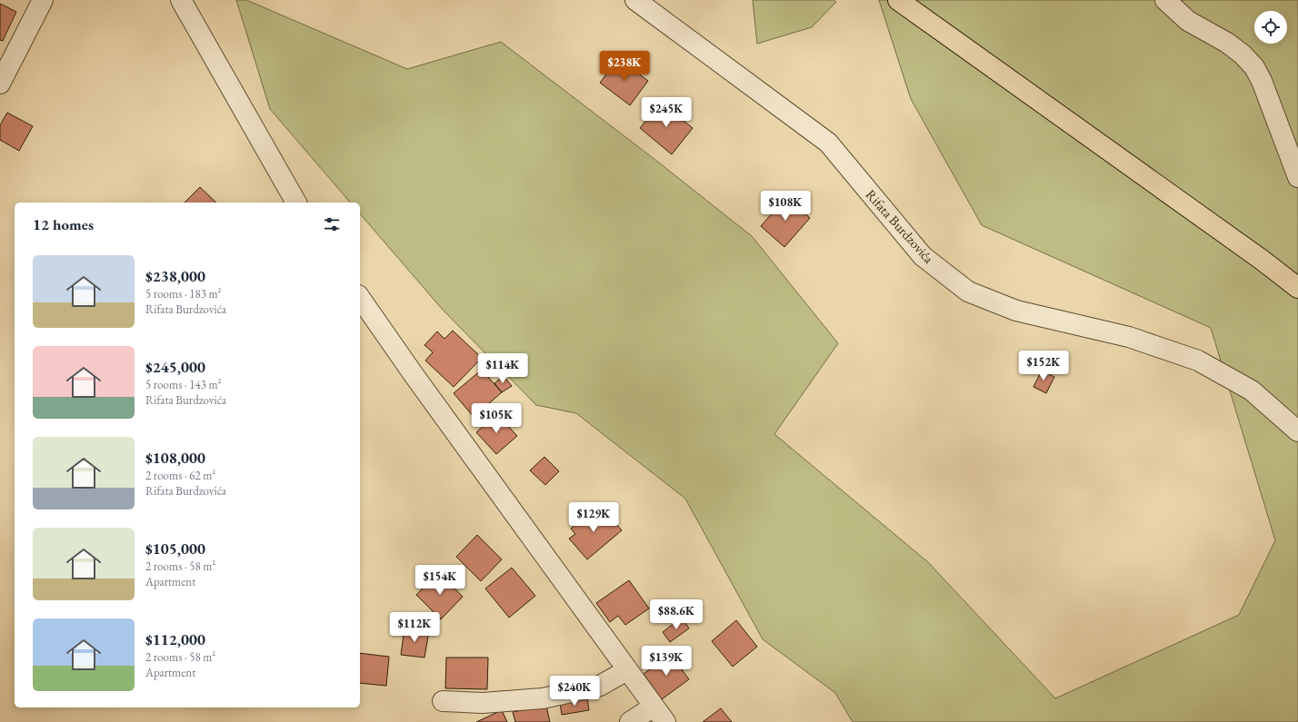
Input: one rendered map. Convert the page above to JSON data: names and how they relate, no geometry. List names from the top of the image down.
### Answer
{
  "streets": {
    "street": ["Rifata Burdzovića"]
  },
  "page": {
    "price": [
      "$238K",
      "$245K",
      "$108K",
      "$152K",
      "$114K",
      "$105K",
      "$129K",
      "$154K",
      "$88.6K",
      "$112K",
      "$139K",
      "$240K"
    ],
    "heading": "12 homes",
    "list": [
      {
        "name": "$238,000",
        "note": "5 rooms · 183 m² · Rifata Burdzovića"
      },
      {
        "name": "$245,000",
        "note": "5 rooms · 143 m² · Rifata Burdzovića"
      },
      {
        "name": "$108,000",
        "note": "2 rooms · 62 m² · Rifata Burdzovića"
      },
      {
        "name": "$105,000",
        "note": "2 rooms · 58 m² · Apartment"
      },
      {
        "name": "$112,000",
        "note": "2 rooms · 58 m² · Apartment"
      }
    ]
  }
}
